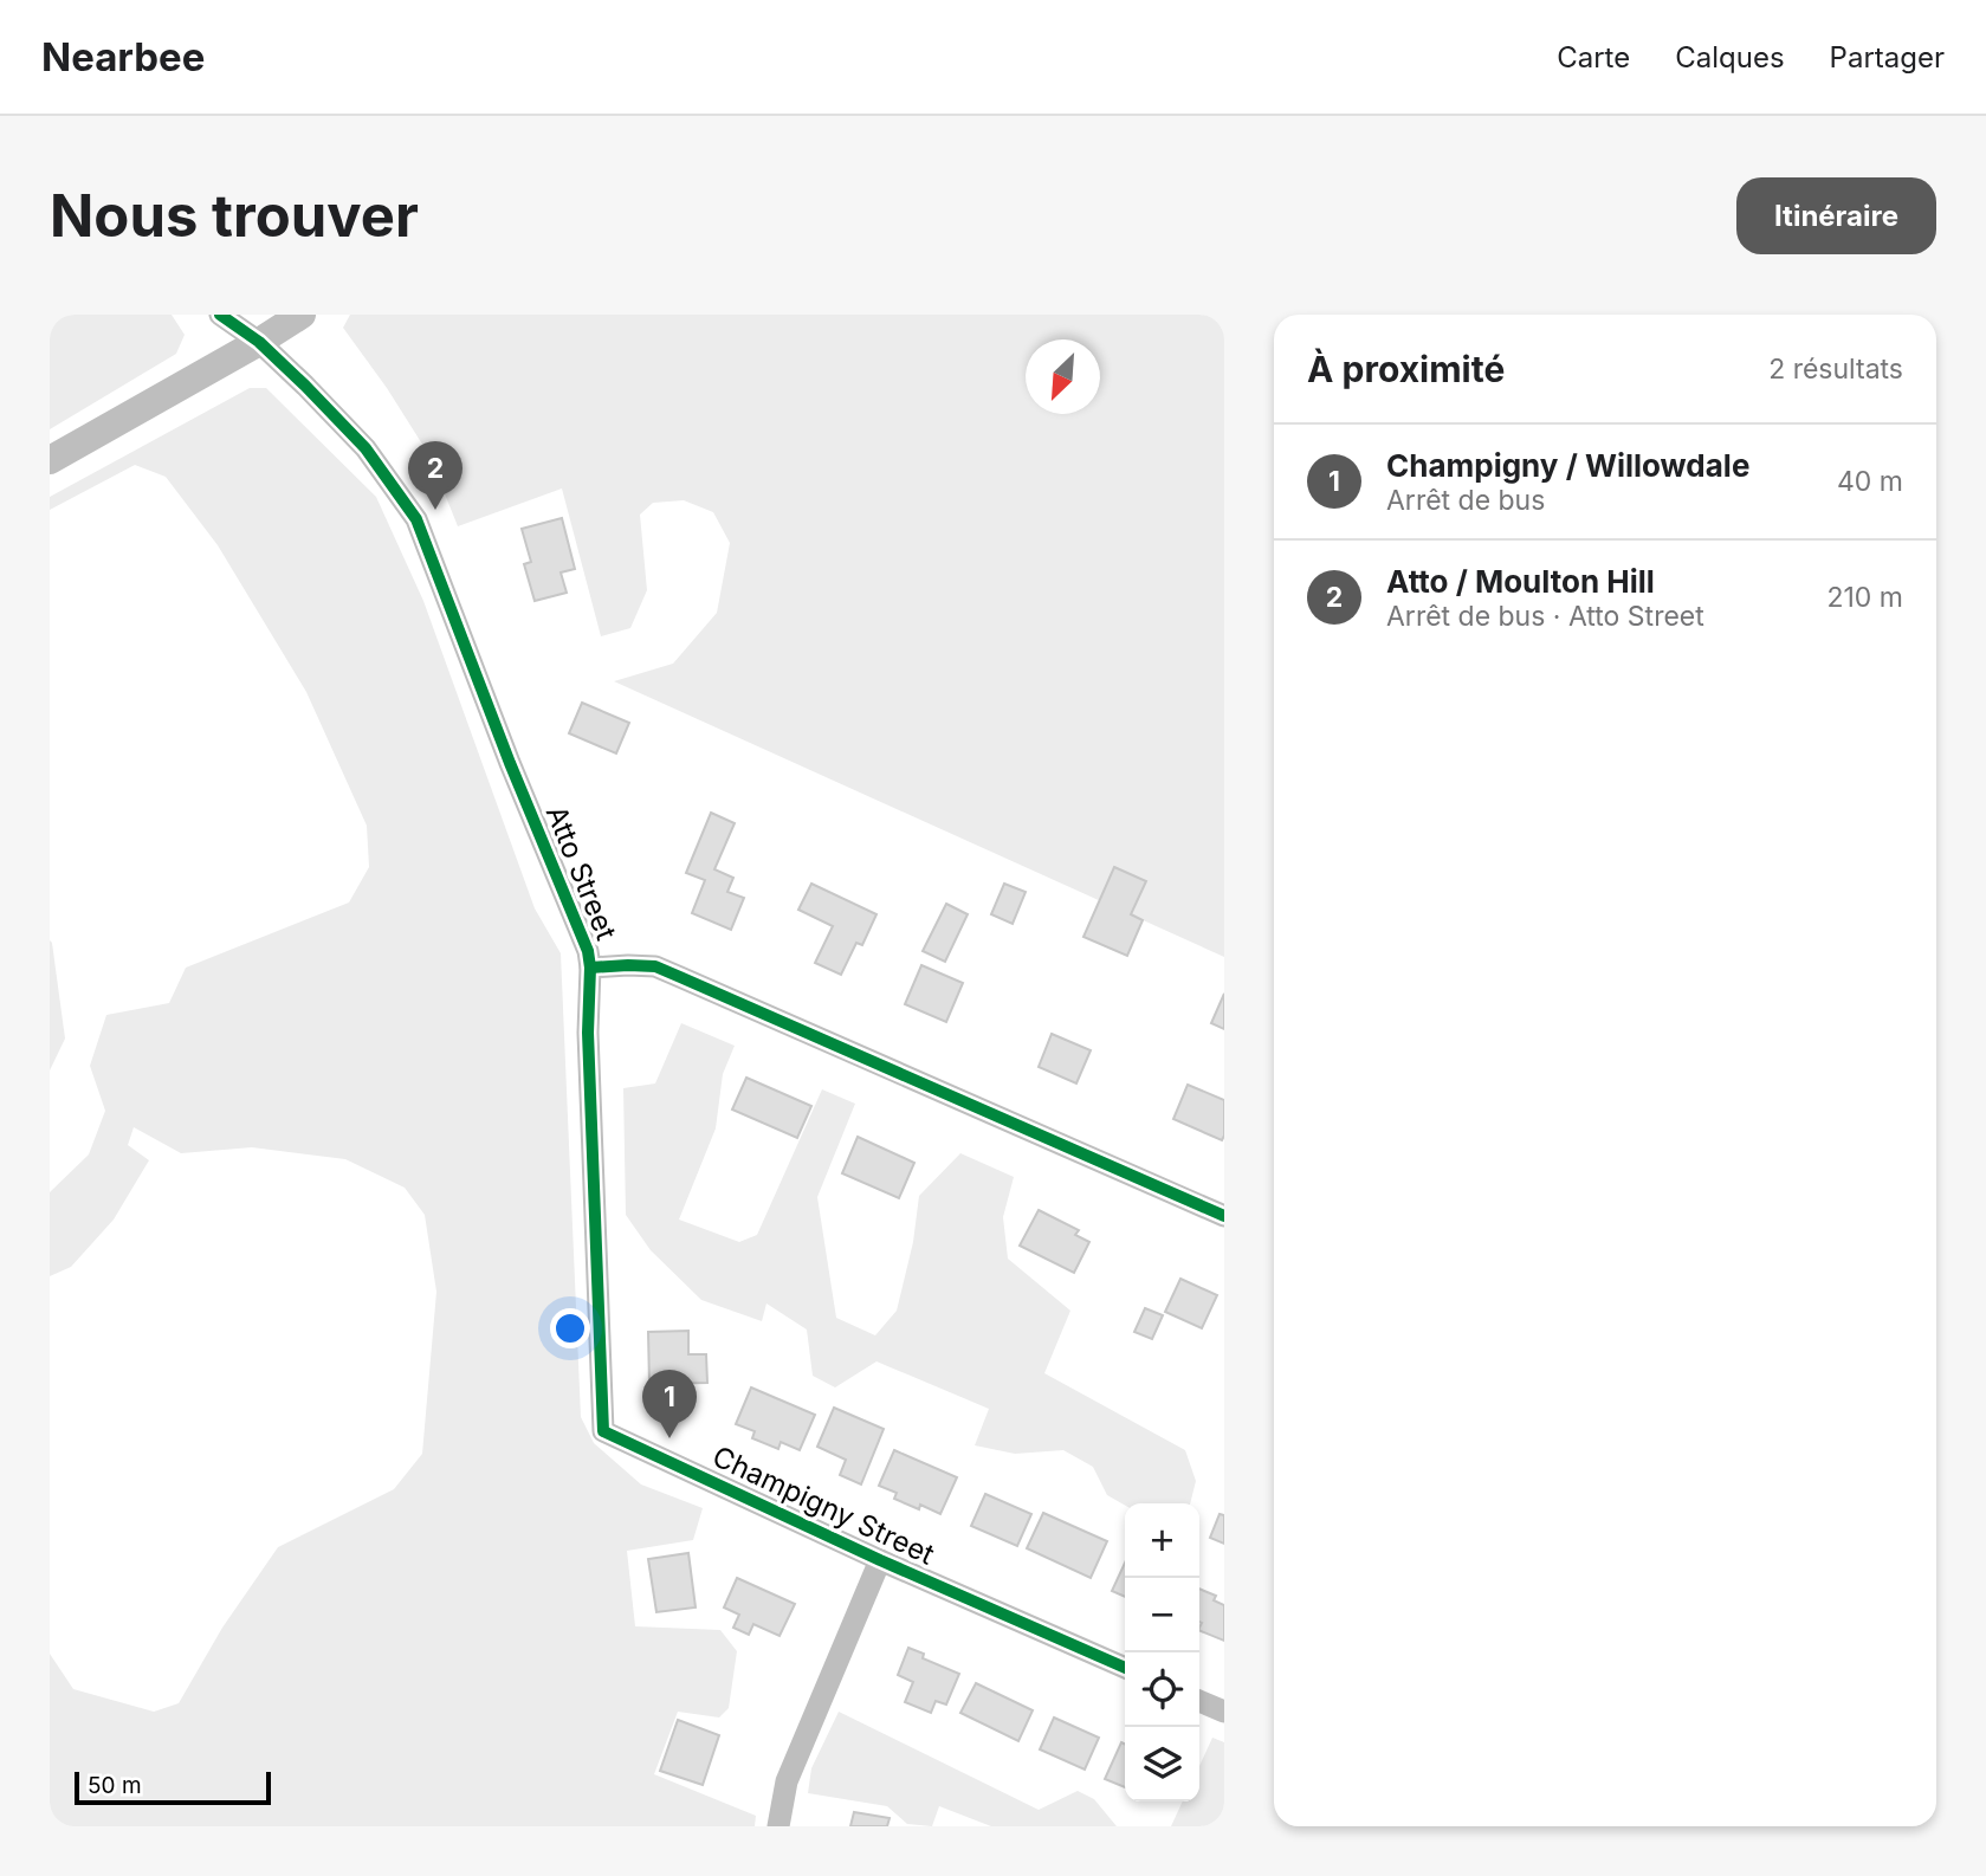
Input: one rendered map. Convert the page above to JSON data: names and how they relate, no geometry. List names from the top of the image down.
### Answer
{
  "streets": {
    "street": ["Atto Street", "Champigny Street"]
  },
  "crossings": [
    ["Atto Street", "Champigny Street"]
  ],
  "scale_bar": "50 m",
  "north": "bottom left",
  "page": {
    "header": "Nearbee",
    "nav": ["Carte", "Calques", "Partager"],
    "buttons": "Itinéraire",
    "title": "Nous trouver",
    "heading": ["À proximité", "2 résultats"],
    "list": [
      {
        "mark": "1",
        "name": "Champigny / Willowdale",
        "note": "Arrêt de bus",
        "value": "40 m"
      },
      {
        "mark": "2",
        "name": "Atto / Moulton Hill",
        "note": "Arrêt de bus · Atto Street",
        "value": "210 m"
      }
    ],
    "pins": ["2", "1"],
    "map_buttons": ["+", "−"],
    "scale": "50 m"
  }
}
